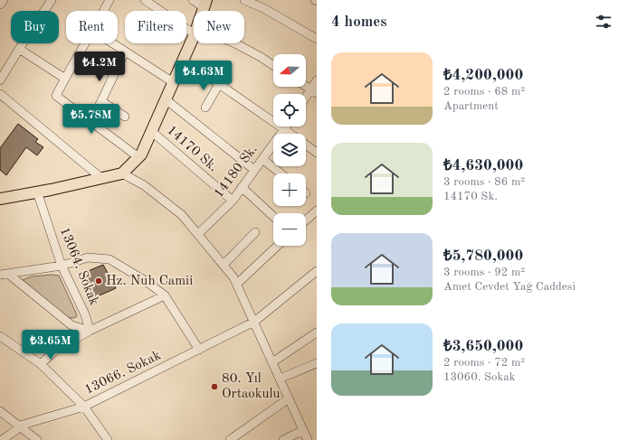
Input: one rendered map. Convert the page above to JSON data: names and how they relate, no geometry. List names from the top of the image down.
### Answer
{
  "streets": {
    "street": [
      "14170 Sk.",
      "14180 Sk.",
      "13064. Sokak",
      "13066. Sokak"
    ]
  },
  "crossings": [
    ["14170 Sk.", "14180 Sk."]
  ],
  "places": ["Hz. Nuh Camii", "80. Yıl Ortaokulu"],
  "north": "left",
  "page": {
    "heading": "4 homes",
    "chip": [
      "Buy",
      "Rent",
      "Filters",
      "New"
    ],
    "list": [
      {
        "name": "₺4,200,000",
        "note": "2 rooms · 68 m² · Apartment"
      },
      {
        "name": "₺4,630,000",
        "note": "3 rooms · 86 m² · 14170 Sk."
      },
      {
        "name": "₺5,780,000",
        "note": "3 rooms · 92 m² · Amet Cevdet Yağ Caddesi"
      },
      {
        "name": "₺3,650,000",
        "note": "2 rooms · 72 m² · 13060. Sokak"
      }
    ],
    "price": [
      "₺4.2M",
      "₺4.63M",
      "₺5.78M",
      "₺3.65M"
    ],
    "map_buttons": ["+", "−"]
  }
}
